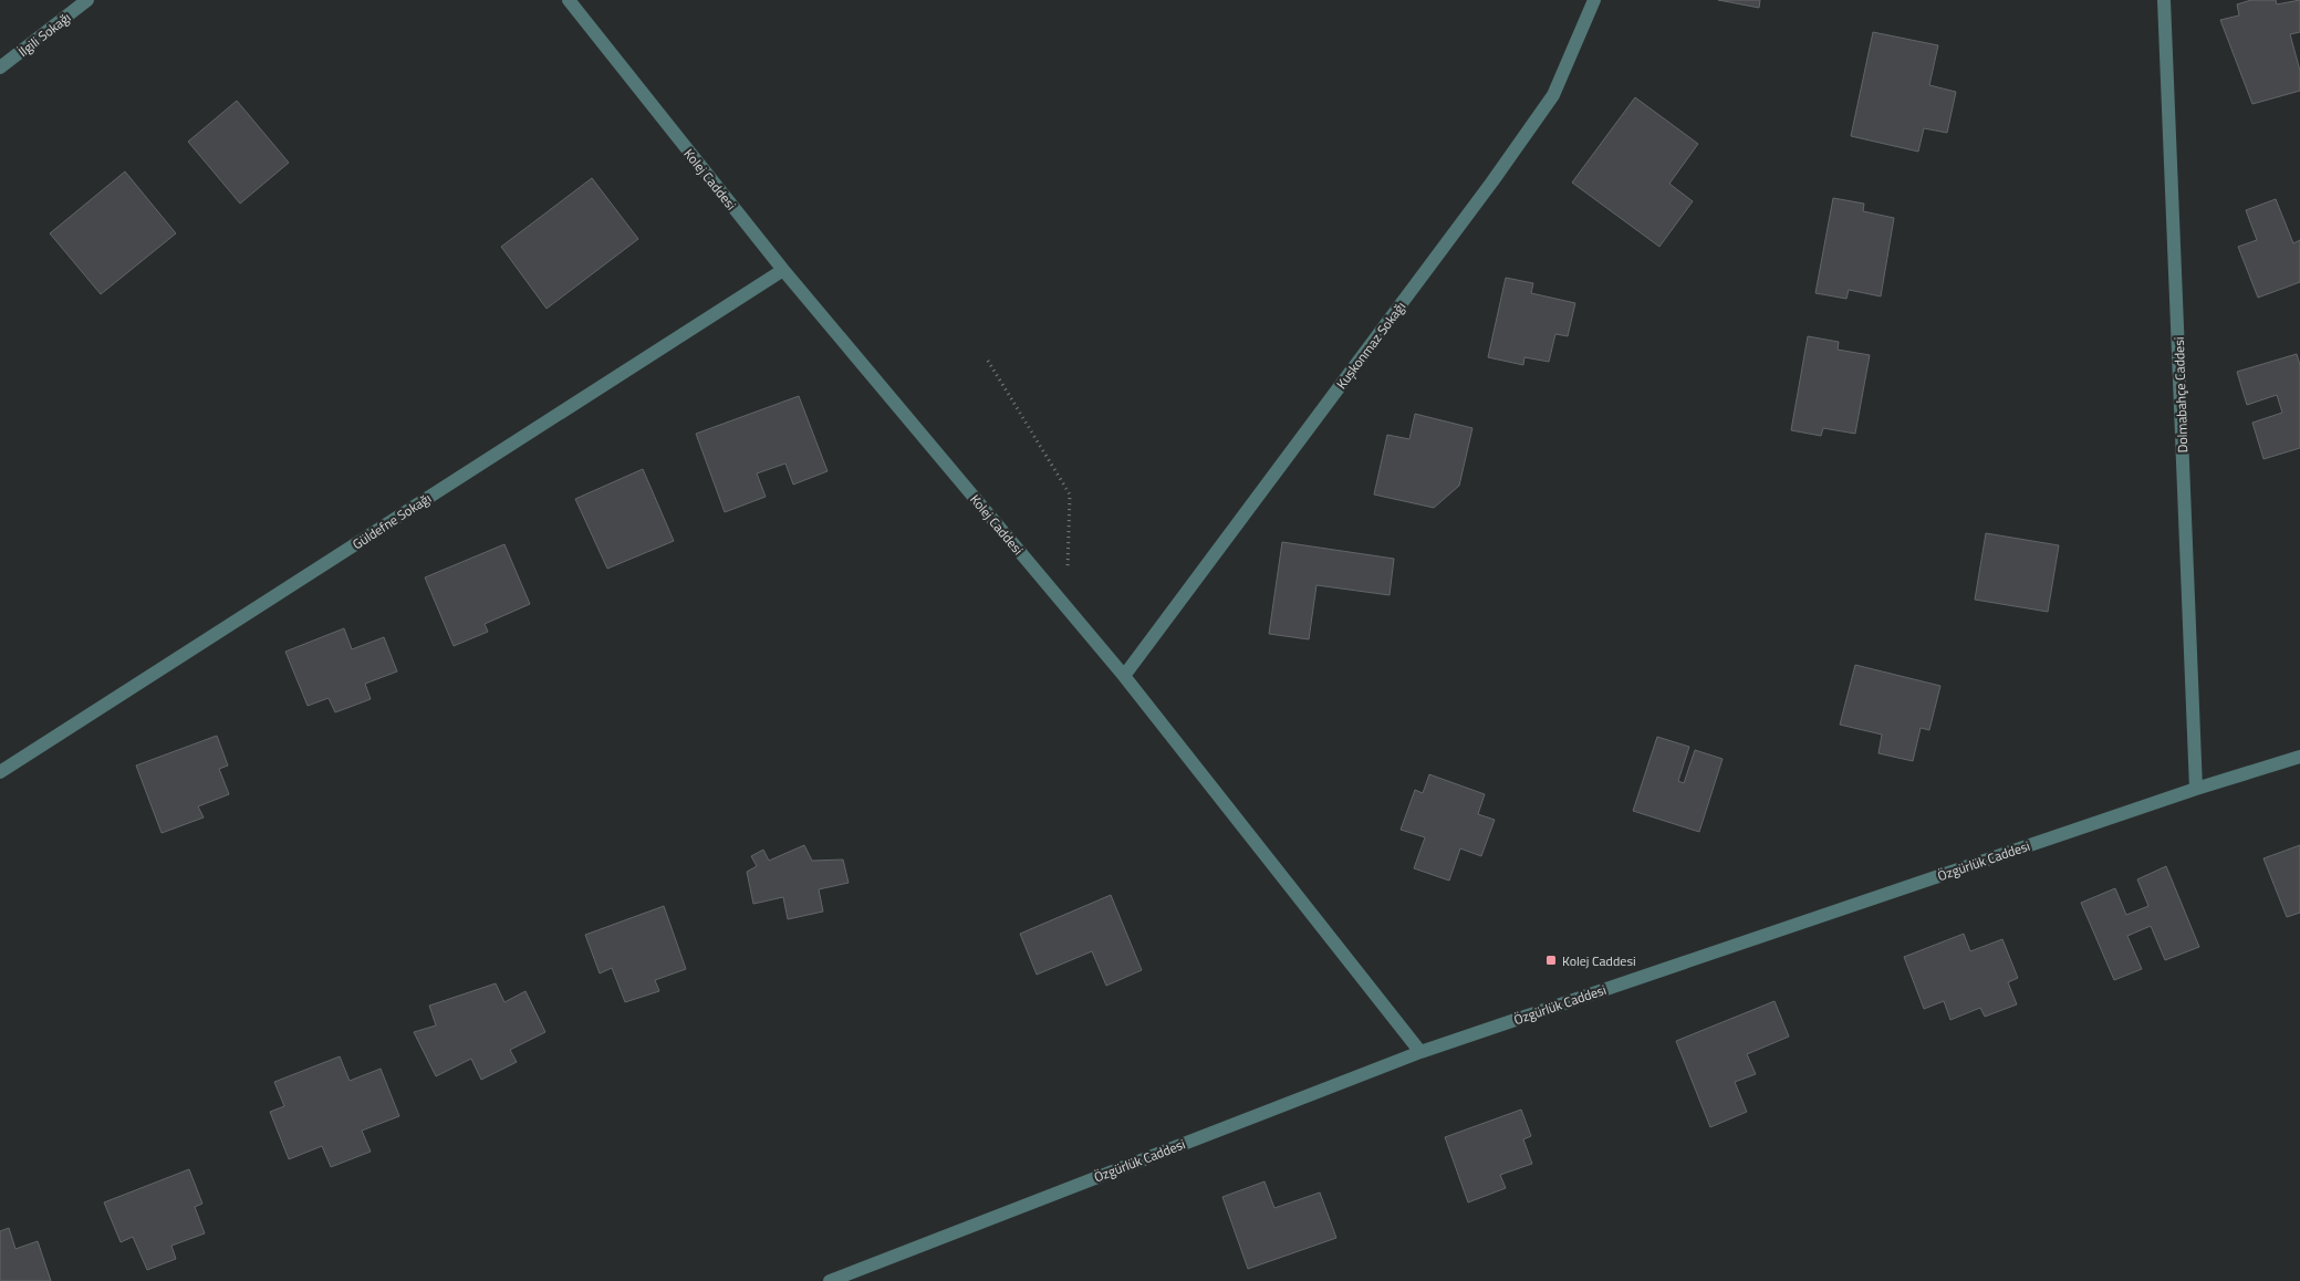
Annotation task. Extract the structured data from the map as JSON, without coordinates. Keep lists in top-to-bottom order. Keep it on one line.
{"streets":{"street":["İlgili Sokağı","Kolej Caddesi","Kuşkonmaz Sokağı","Dolmabahçe Caddesi","Güldefne Sokağı","Özgürlük Caddesi"]},"crossings":[["Kolej Caddesi","Kuşkonmaz Sokağı"],["Kolej Caddesi","Güldefne Sokağı"],["Kolej Caddesi","Özgürlük Caddesi"],["Dolmabahçe Caddesi","Özgürlük Caddesi"]],"places":{"transit":["Kolej Caddesi"]}}
